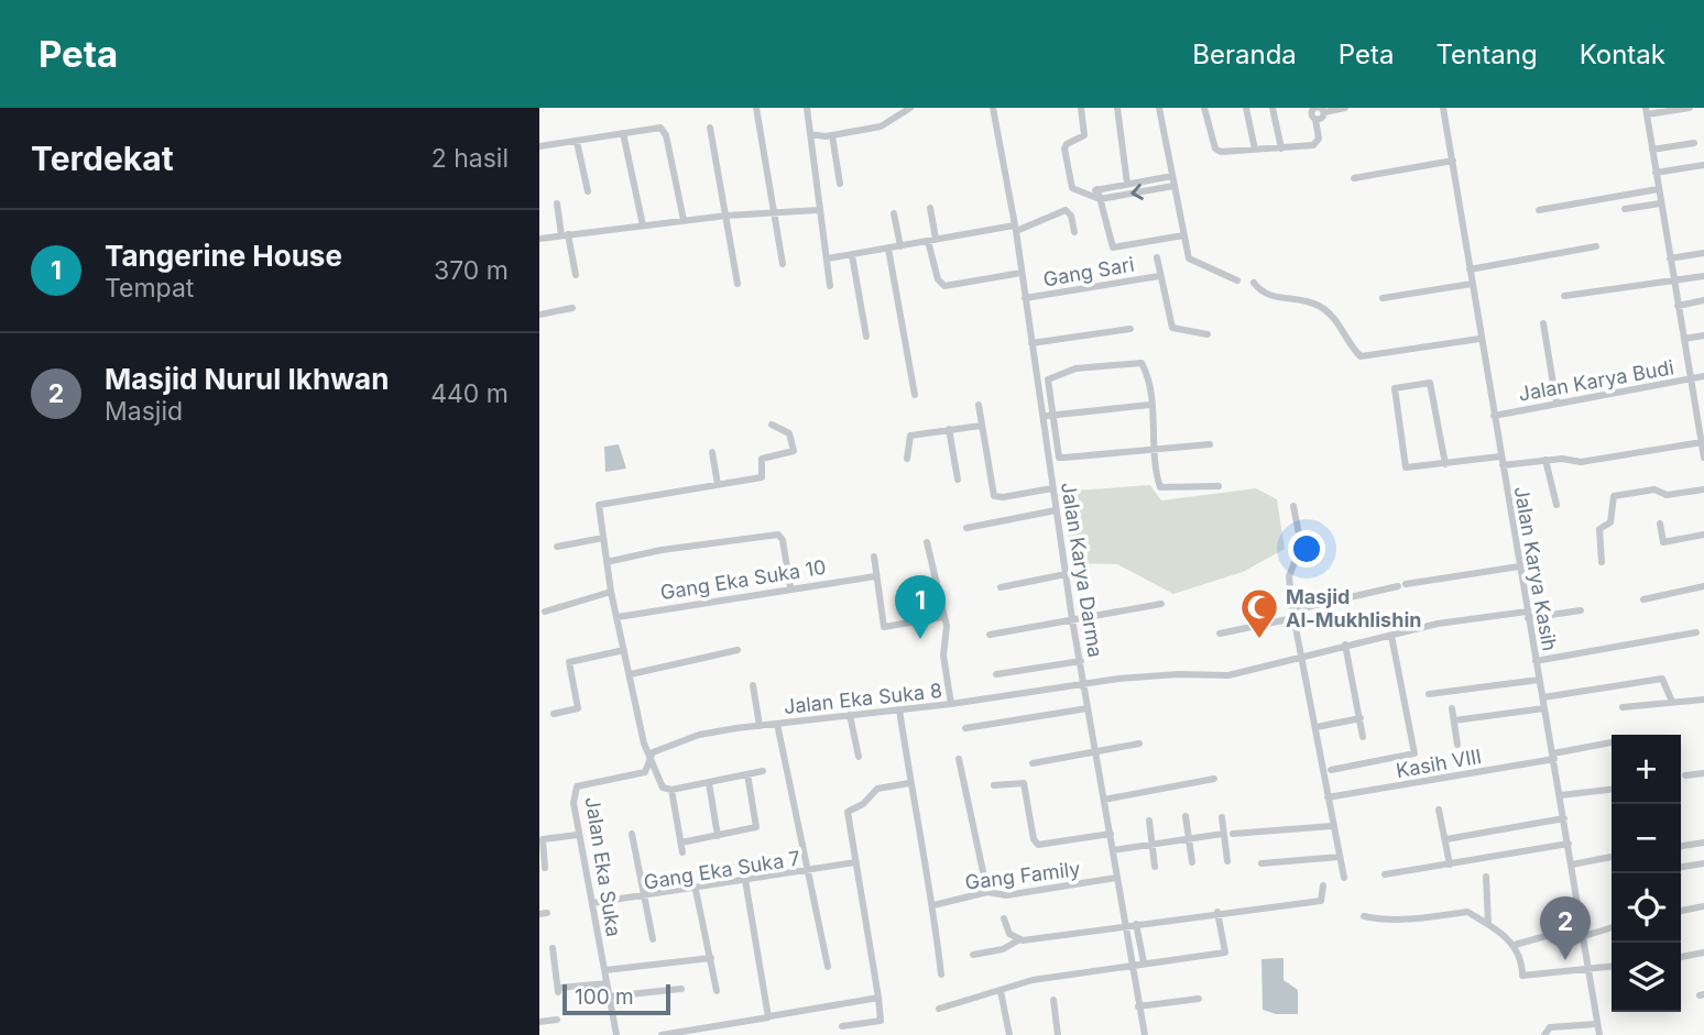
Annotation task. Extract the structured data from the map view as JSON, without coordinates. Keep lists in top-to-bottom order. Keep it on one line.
{"streets":{"street":["Gang Sari","Jalan Karya Budi","Jalan Karya Kasih","Jalan Karya Darma","Gang Eka Suka 10","Jalan Eka Suka 8","Kasih VIII","Jalan Eka Suka","Gang Eka Suka 7","Gang Family"]},"crossings":[["Gang Sari","Jalan Karya Darma"],["Jalan Karya Budi","Jalan Karya Kasih"],["Jalan Karya Kasih","Jalan Eka Suka 8"],["Jalan Karya Kasih","Kasih VIII"],["Jalan Karya Darma","Jalan Eka Suka 8"],["Jalan Karya Darma","Gang Family"],["Jalan Eka Suka 8","Jalan Eka Suka"],["Jalan Eka Suka","Gang Eka Suka 7"]],"places":{"mosque":["Masjid Al-Mukhlishin"]},"scale_bar":"100 m","page":{"header":"Peta","nav":["Beranda","Peta","Tentang","Kontak"],"heading":["Terdekat","2 hasil"],"list":[{"mark":"1","name":"Tangerine House","note":"Tempat","value":"370 m"},{"mark":"2","name":"Masjid Nurul Ikhwan","note":"Masjid","value":"440 m"}],"pins":["1","2"],"map_buttons":["+","−"],"scale":"100 m"}}
